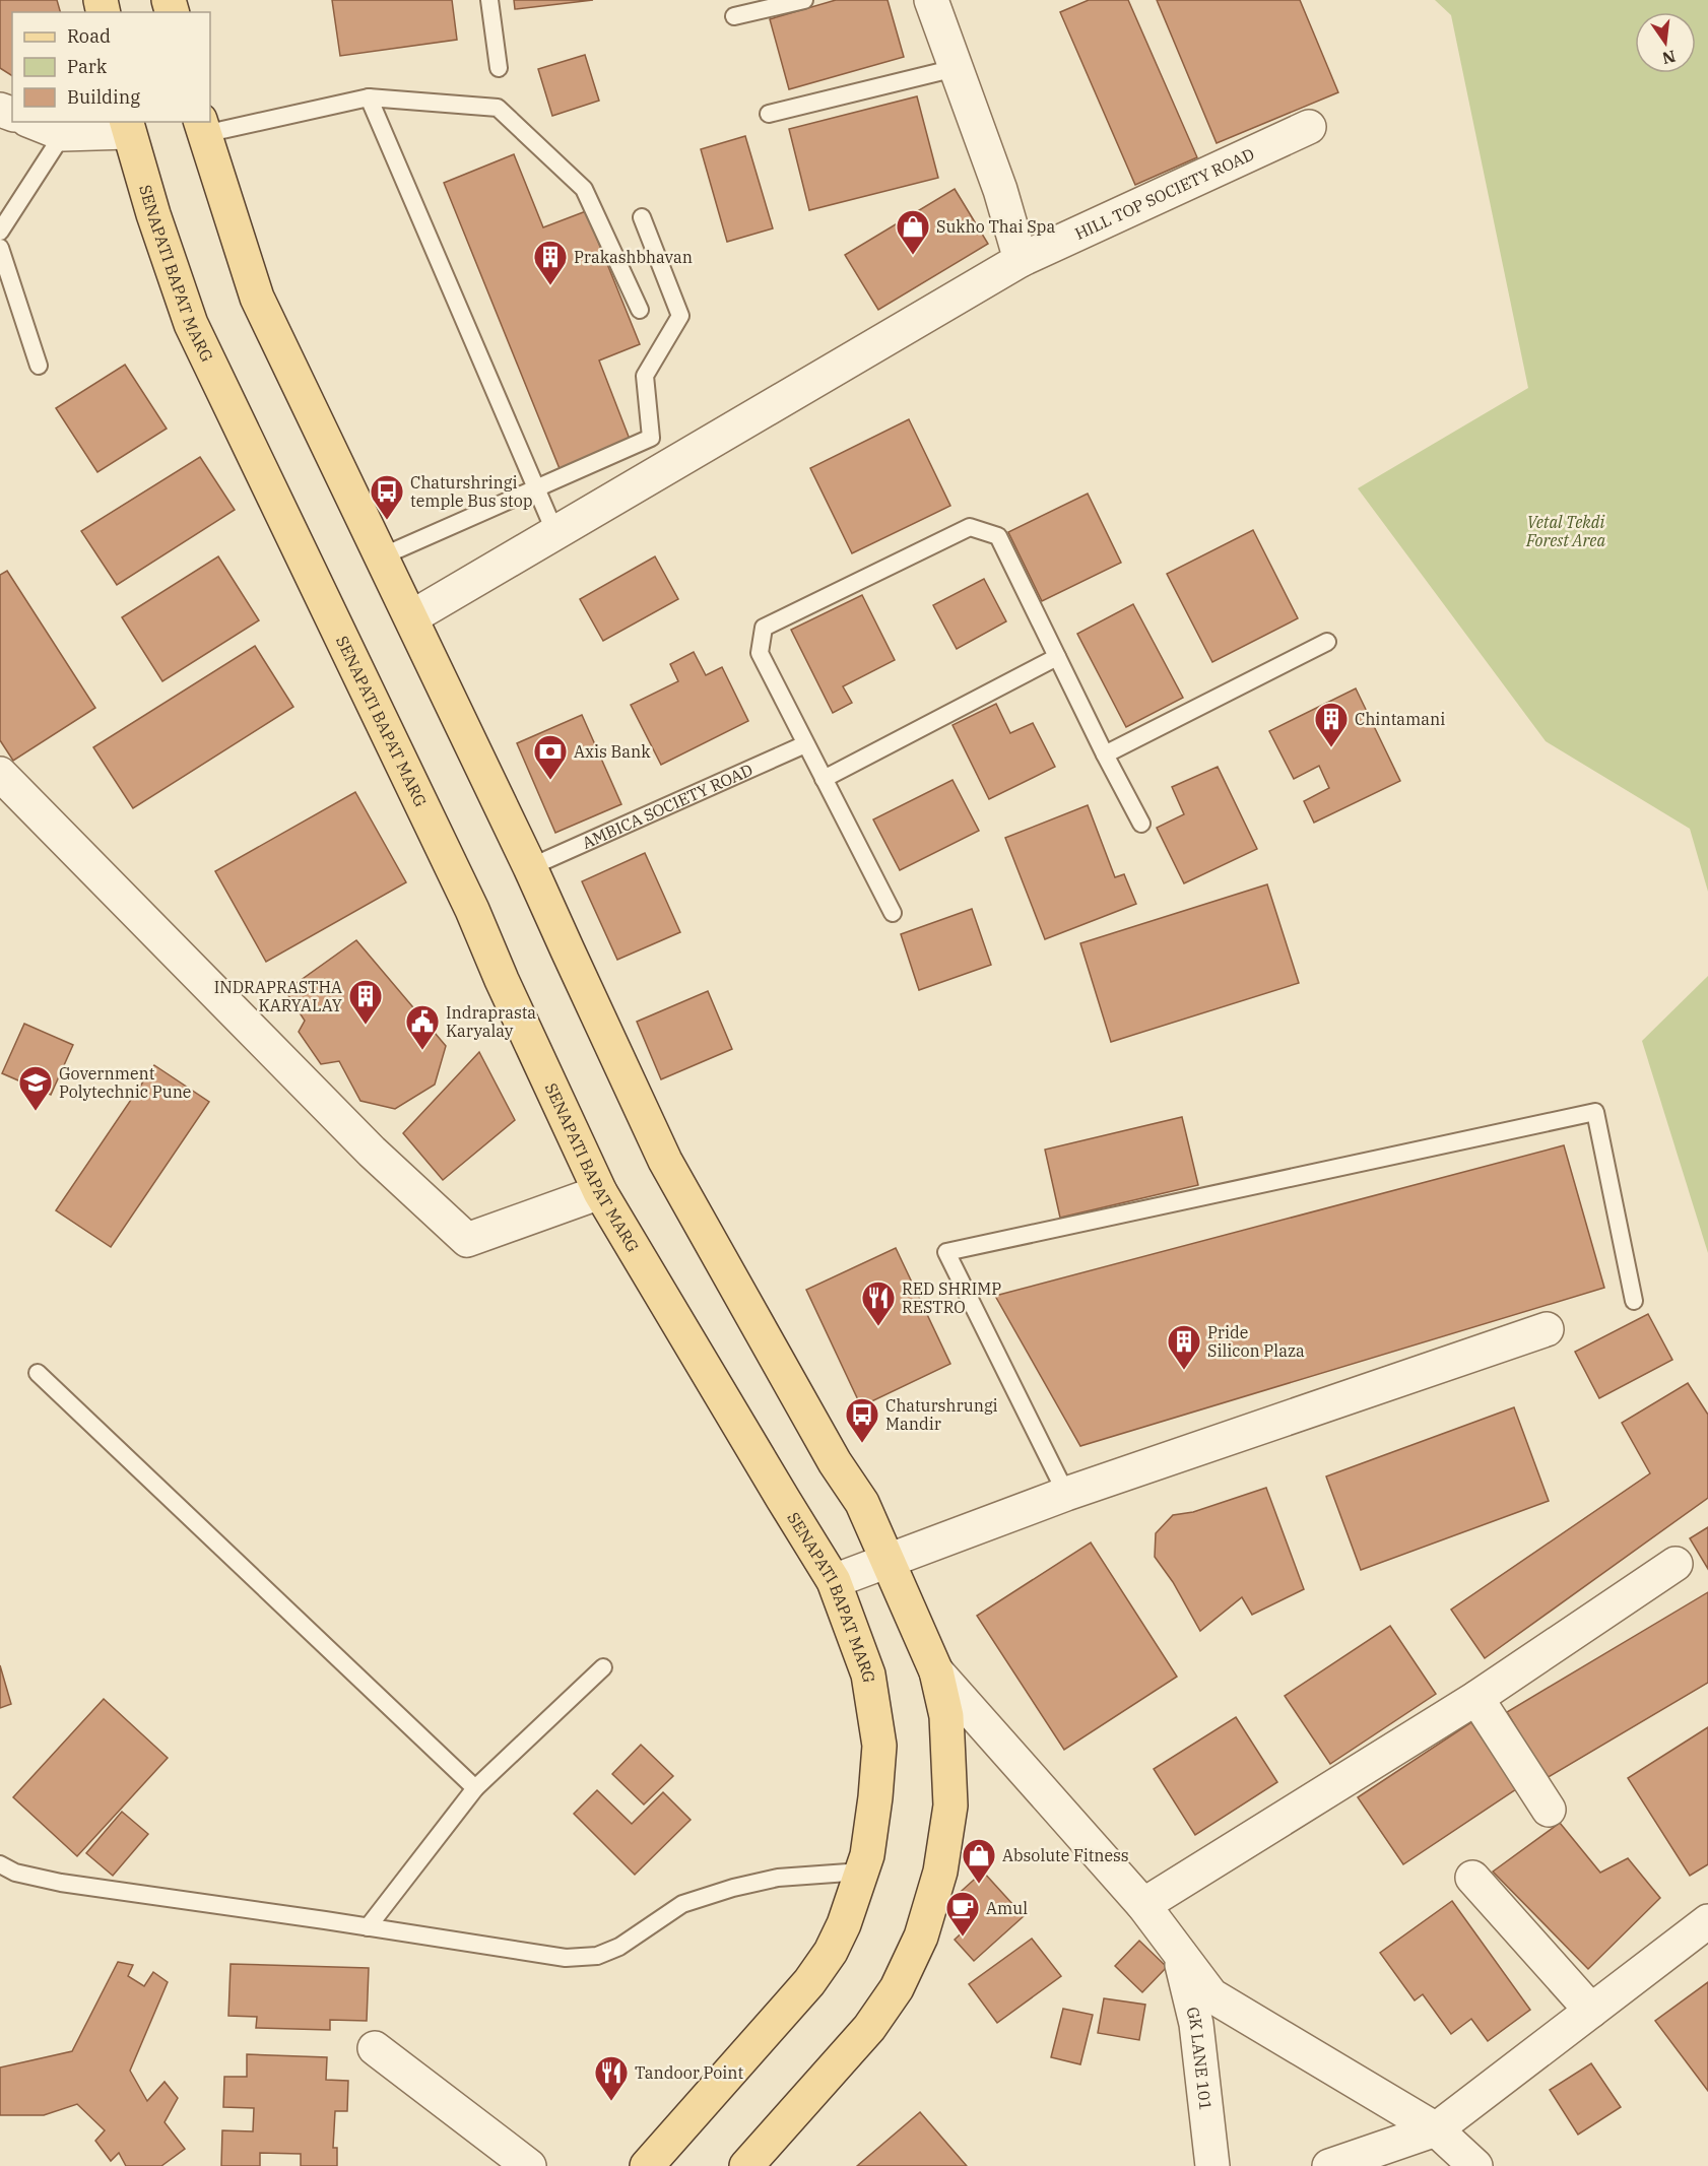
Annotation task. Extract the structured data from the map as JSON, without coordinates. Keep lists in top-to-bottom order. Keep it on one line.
{"streets":{"main road":["SENAPATI BAPAT MARG"],"street":["HILL TOP SOCIETY ROAD","GK LANE 101"],"lane":["AMBICA SOCIETY ROAD"]},"parks":["Vetal Tekdi Forest Area"],"places":{"shop":["Sukho Thai Spa","Absolute Fitness"],"building":["Prakashbhavan","Chintamani","INDRAPRASTHA KARYALAY","Pride Silicon Plaza"],"bus stop":["Chaturshringi temple Bus stop","Chaturshrungi Mandir"],"bank":["Axis Bank"],"public building":["Indraprasta Karyalay"],"school or university":["Government Polytechnic Pune"],"restaurant":["RED SHRIMP RESTRO","Tandoor Point"],"cafe":["Amul"]},"legend":["Road","Park","Building"],"north":"bottom"}
